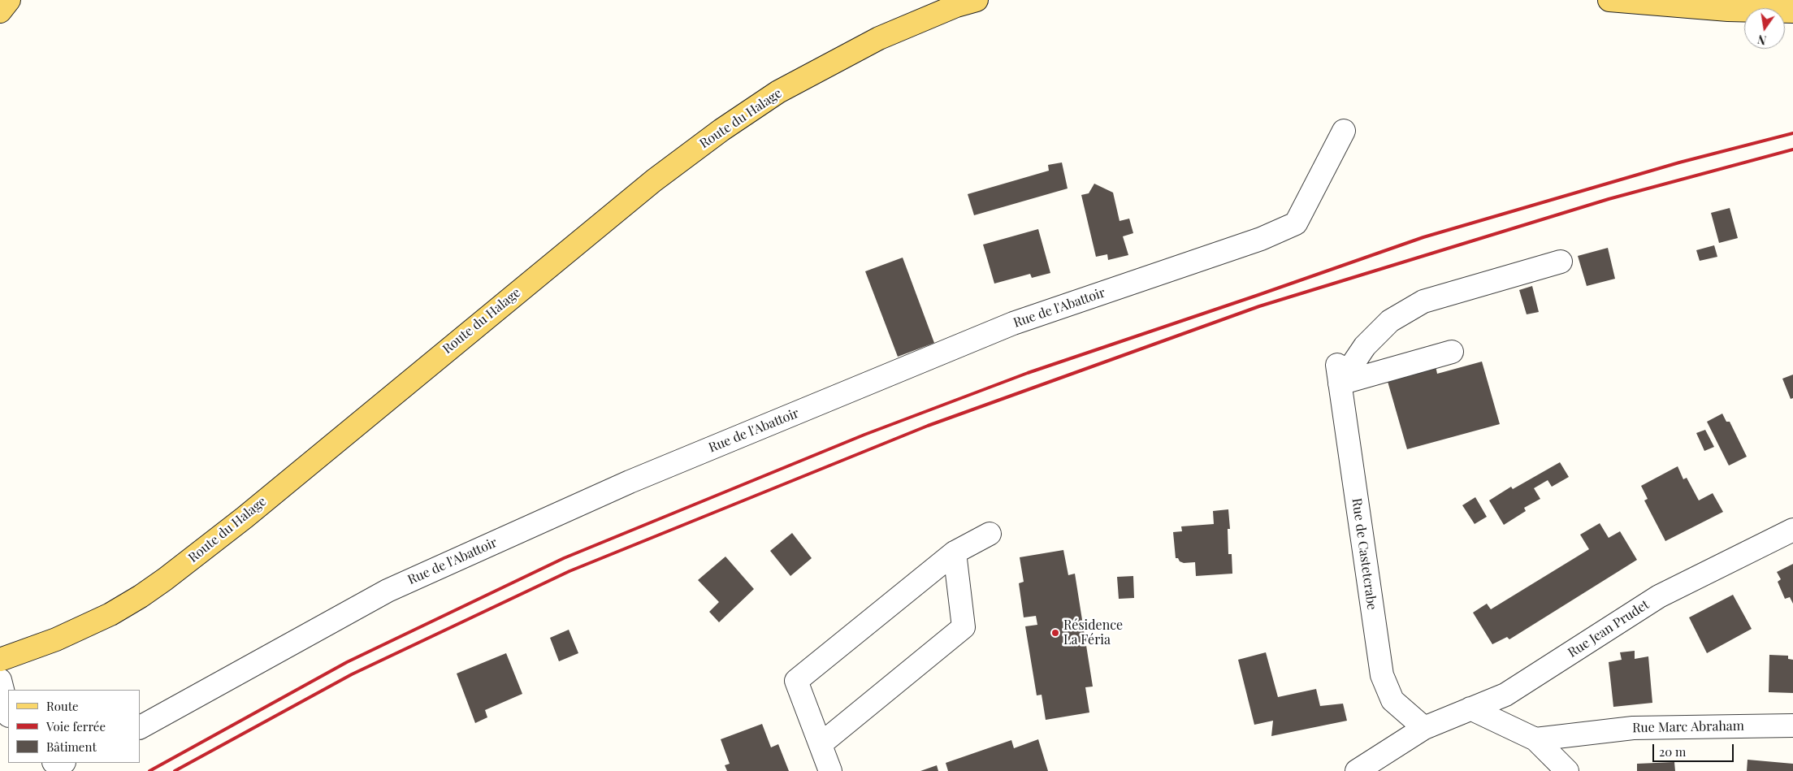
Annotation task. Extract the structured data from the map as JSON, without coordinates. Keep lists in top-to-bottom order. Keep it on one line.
{"streets":{"main road":["Route du Halage"],"street":["Rue de l'Abattoir","Rue de Castetcrabe","Rue Jean Prudet","Rue Marc Abraham"]},"crossings":[["Rue de Castetcrabe","Rue Jean Prudet"]],"places":["Résidence La Féria"],"legend":["Route","Voie ferrée","Bâtiment"],"scale_bar":"20 m","north":"bottom"}
